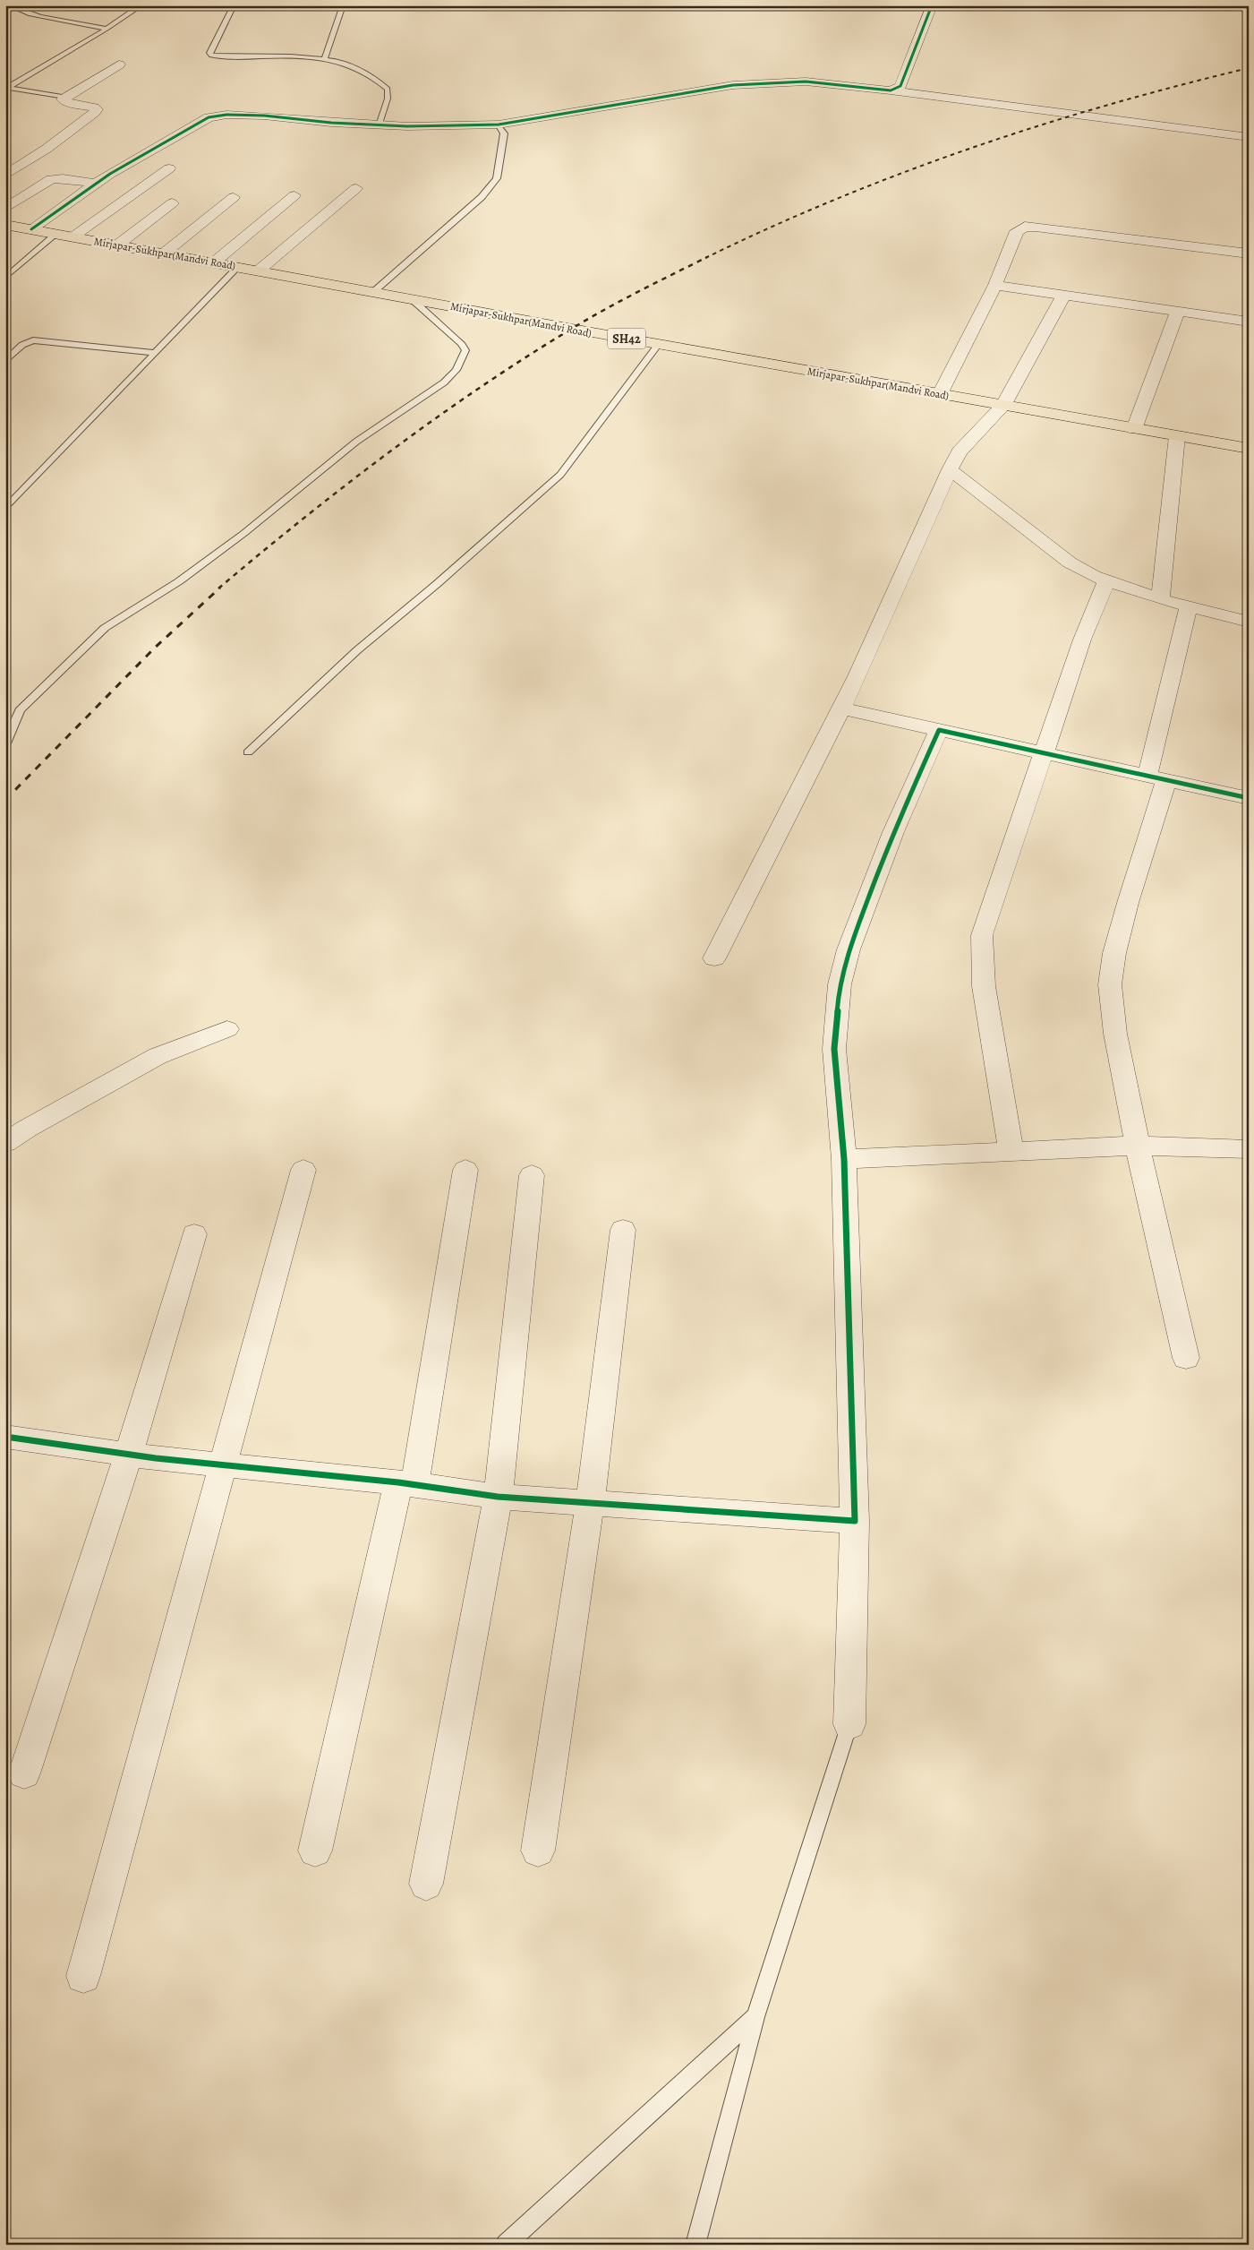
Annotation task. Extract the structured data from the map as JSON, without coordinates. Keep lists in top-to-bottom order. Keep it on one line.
{"streets":{"main road":["Mirjapar-Sukhpar(Mandvi Road)","SH42"]}}
